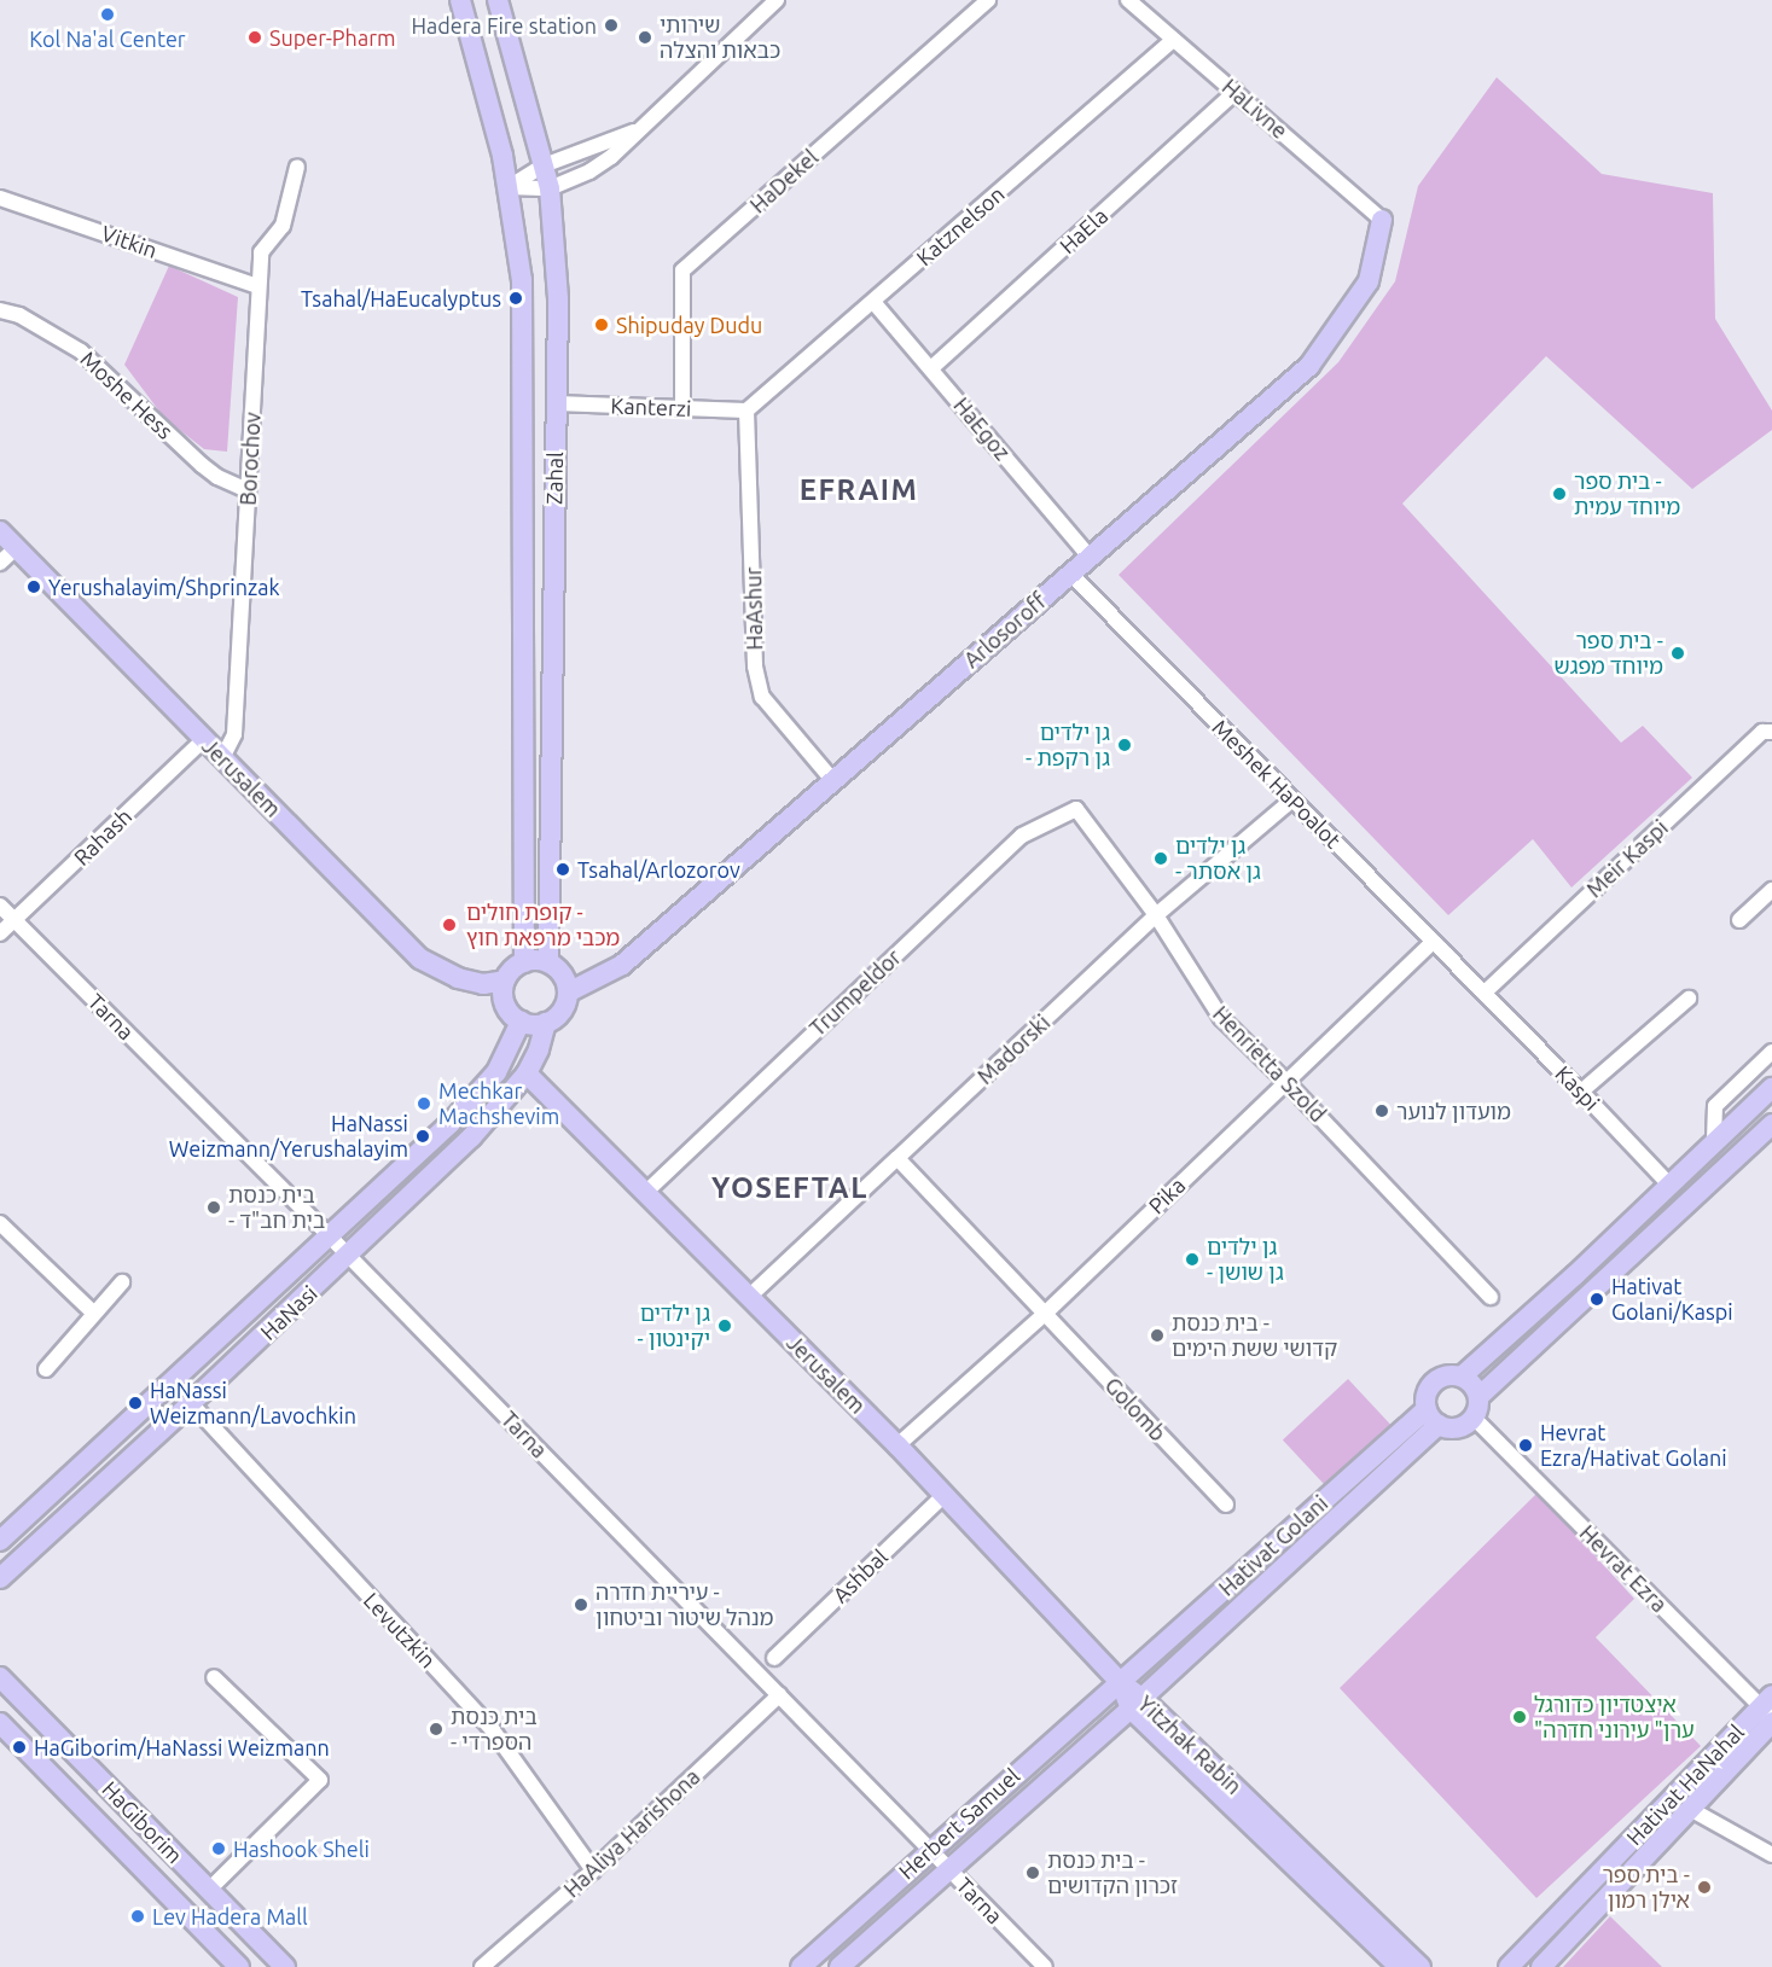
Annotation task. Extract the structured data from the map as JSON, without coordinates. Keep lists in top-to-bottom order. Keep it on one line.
{"streets":{"street":["HaLivne","HaDekel","Katznelson","HaEla","Vitkin","Moshe Hess","Kanterzi","HaEgoz","Borochov","Zahal","HaAshur","Arlosoroff","Jerusalem","Meshek HaPoalot","Rahash","Meir Kaspi","Trumpeldor","Tarna","Madorski","Henrietta Szold","Kaspi","Pika","HaNasi","Golomb","Hativat Golani","Hevrat Ezra","Ashbal","Levutzkin","Yitzhak Rabin","Hativat HaNahal","HaGiborim","Herbert Samuel","HaAliya Harishona"]},"crossings":[["HaLivne","Katznelson"],["HaLivne","HaEla"],["HaLivne","Arlosoroff"],["HaDekel","Kanterzi"],["Katznelson","Kanterzi"],["Katznelson","HaEgoz"],["Katznelson","HaAshur"],["HaEla","HaEgoz"],["Vitkin","Borochov"],["Moshe Hess","Borochov"],["Kanterzi","Zahal"],["Kanterzi","HaAshur"],["HaEgoz","Arlosoroff"],["Borochov","Jerusalem"],["Zahal","Arlosoroff"],["Zahal","Jerusalem"],["Zahal","HaNasi"],["HaAshur","Arlosoroff"],["Arlosoroff","Jerusalem"],["Arlosoroff","Meshek HaPoalot"],["Arlosoroff","HaNasi"],["Jerusalem","Rahash"],["Jerusalem","Trumpeldor"],["Jerusalem","Madorski"],["Jerusalem","Pika"],["Jerusalem","HaNasi"],["Jerusalem","Hativat Golani"],["Jerusalem","Ashbal"],["Jerusalem","Yitzhak Rabin"],["Jerusalem","Herbert Samuel"],["Meshek HaPoalot","Meir Kaspi"],["Meshek HaPoalot","Madorski"],["Meshek HaPoalot","Kaspi"],["Meshek HaPoalot","Pika"],["Rahash","Tarna"],["Meir Kaspi","Kaspi"],["Trumpeldor","Henrietta Szold"],["Tarna","HaNasi"],["Tarna","Herbert Samuel"],["Tarna","HaAliya Harishona"],["Madorski","Henrietta Szold"],["Henrietta Szold","Pika"],["Pika","Golomb"],["HaNasi","Levutzkin"],["Hativat Golani","Hevrat Ezra"],["Hativat Golani","Yitzhak Rabin"],["Hativat Golani","Herbert Samuel"],["Hevrat Ezra","Hativat HaNahal"],["Levutzkin","HaAliya Harishona"],["Yitzhak Rabin","Herbert Samuel"]],"districts":["EFRAIM","YOSEFTAL"],"places":["Kol Na'al Center","Hadera Fire station","Super-Pharm","שירותי כבאות והצלה","Tsahal/HaEucalyptus","Shipuday Dudu","בית ספר - מיוחד עמית","Yerushalayim/Shprinzak","בית ספר - מיוחד מפגש","גן ילדים - גן רקפת","גן ילדים - גן אסתר","Tsahal/Arlozorov","קופת חולים - מכבי מרפאת חוץ","Mechkar Machshevim","מועדון לנוער","HaNassi Weizmann/Yerushalayim","בית כנסת - בית חב\"ד","גן ילדים - גן שושן","Hativat Golani/Kaspi","גן ילדים - יקינטון","בית כנסת - קדושי ששת הימים","HaNassi Weizmann/Lavochkin","Hevrat Ezra/Hativat Golani","עיריית חדרה - מנהל שיטור וביטחון","איצטדיון כדורגל \"ערן\" עירוני חדרה","בית כנסת - הספרדי","HaGiborim/HaNassi Weizmann","Hashook Sheli","בית כנסת - זכרון הקדושים","בית ספר - אילן רמון","Lev Hadera Mall"]}
